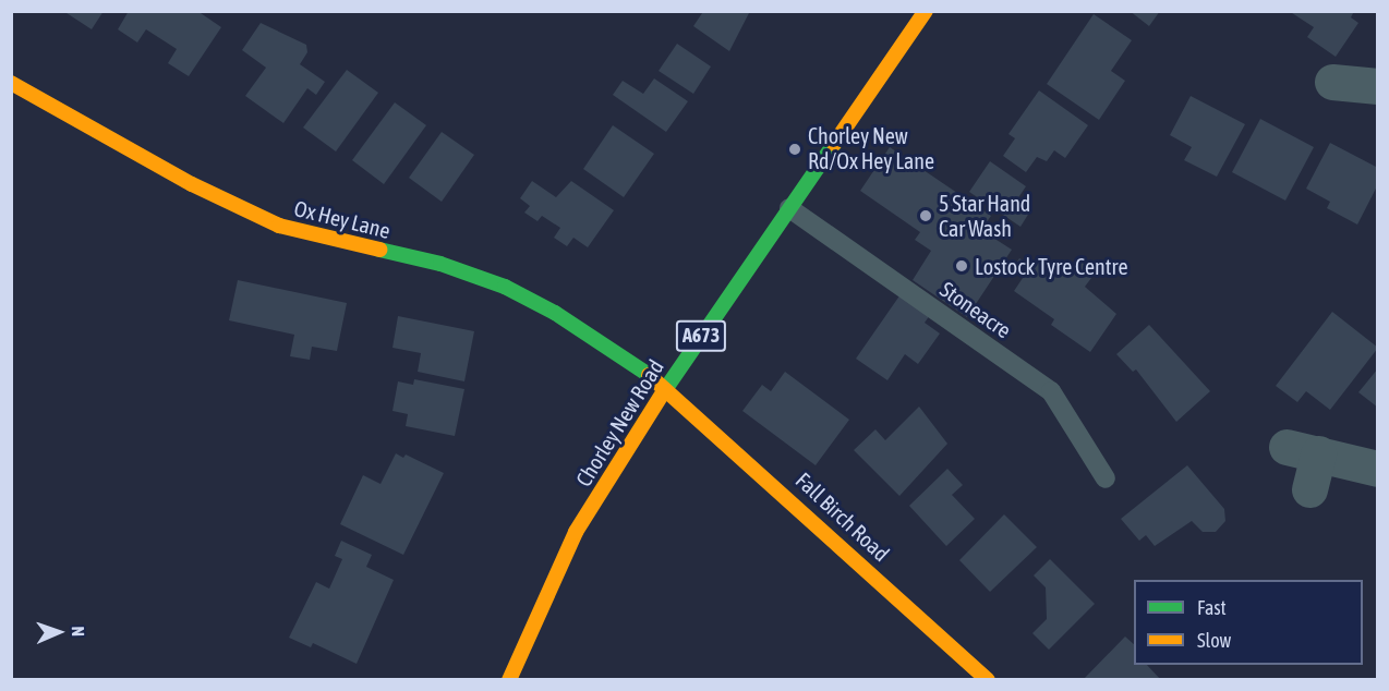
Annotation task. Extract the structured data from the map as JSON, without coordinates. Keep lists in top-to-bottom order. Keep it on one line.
{"streets":{"main road":["Ox Hey Lane","A673","Chorley New Road","Fall Birch Road"],"lane":["Stoneacre"]},"crossings":[["Ox Hey Lane","Chorley New Road"],["Ox Hey Lane","Fall Birch Road"],["Stoneacre","Chorley New Road"],["Chorley New Road","Fall Birch Road"]],"places":["Chorley New Rd/Ox Hey Lane","5 Star Hand Car Wash","Lostock Tyre Centre"],"legend":["Fast","Slow"],"north":"right"}
